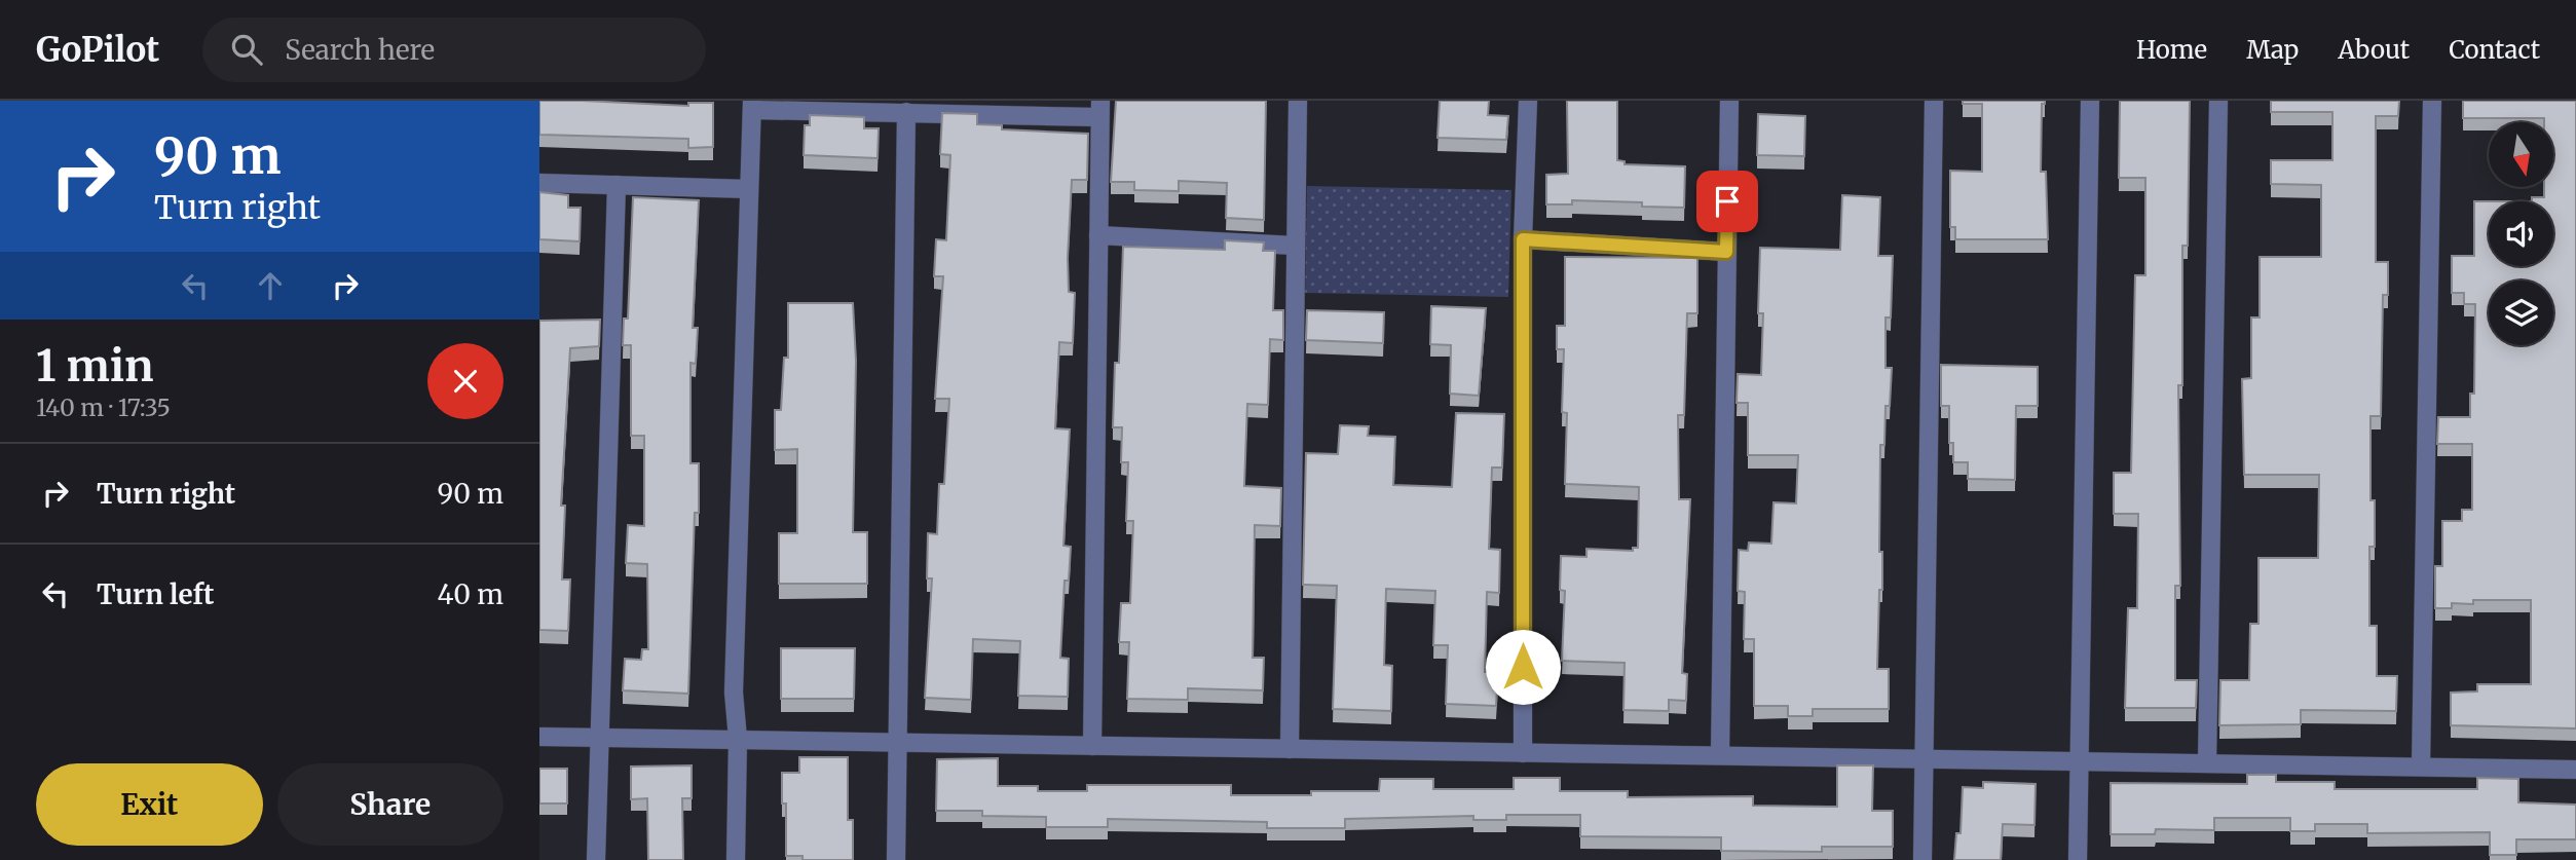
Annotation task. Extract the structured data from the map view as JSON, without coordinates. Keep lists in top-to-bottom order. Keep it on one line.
{"north":"bottom","page":{"header":"GoPilot","search":"Search here","nav":["Home","Map","About","Contact"],"turn":["90 m","Turn right"],"heading":["1 min","140 m · 17:35"],"list":[{"name":"Turn right","value":"90 m"},{"name":"Turn left","value":"40 m"}],"buttons":["Exit","Share"]}}
